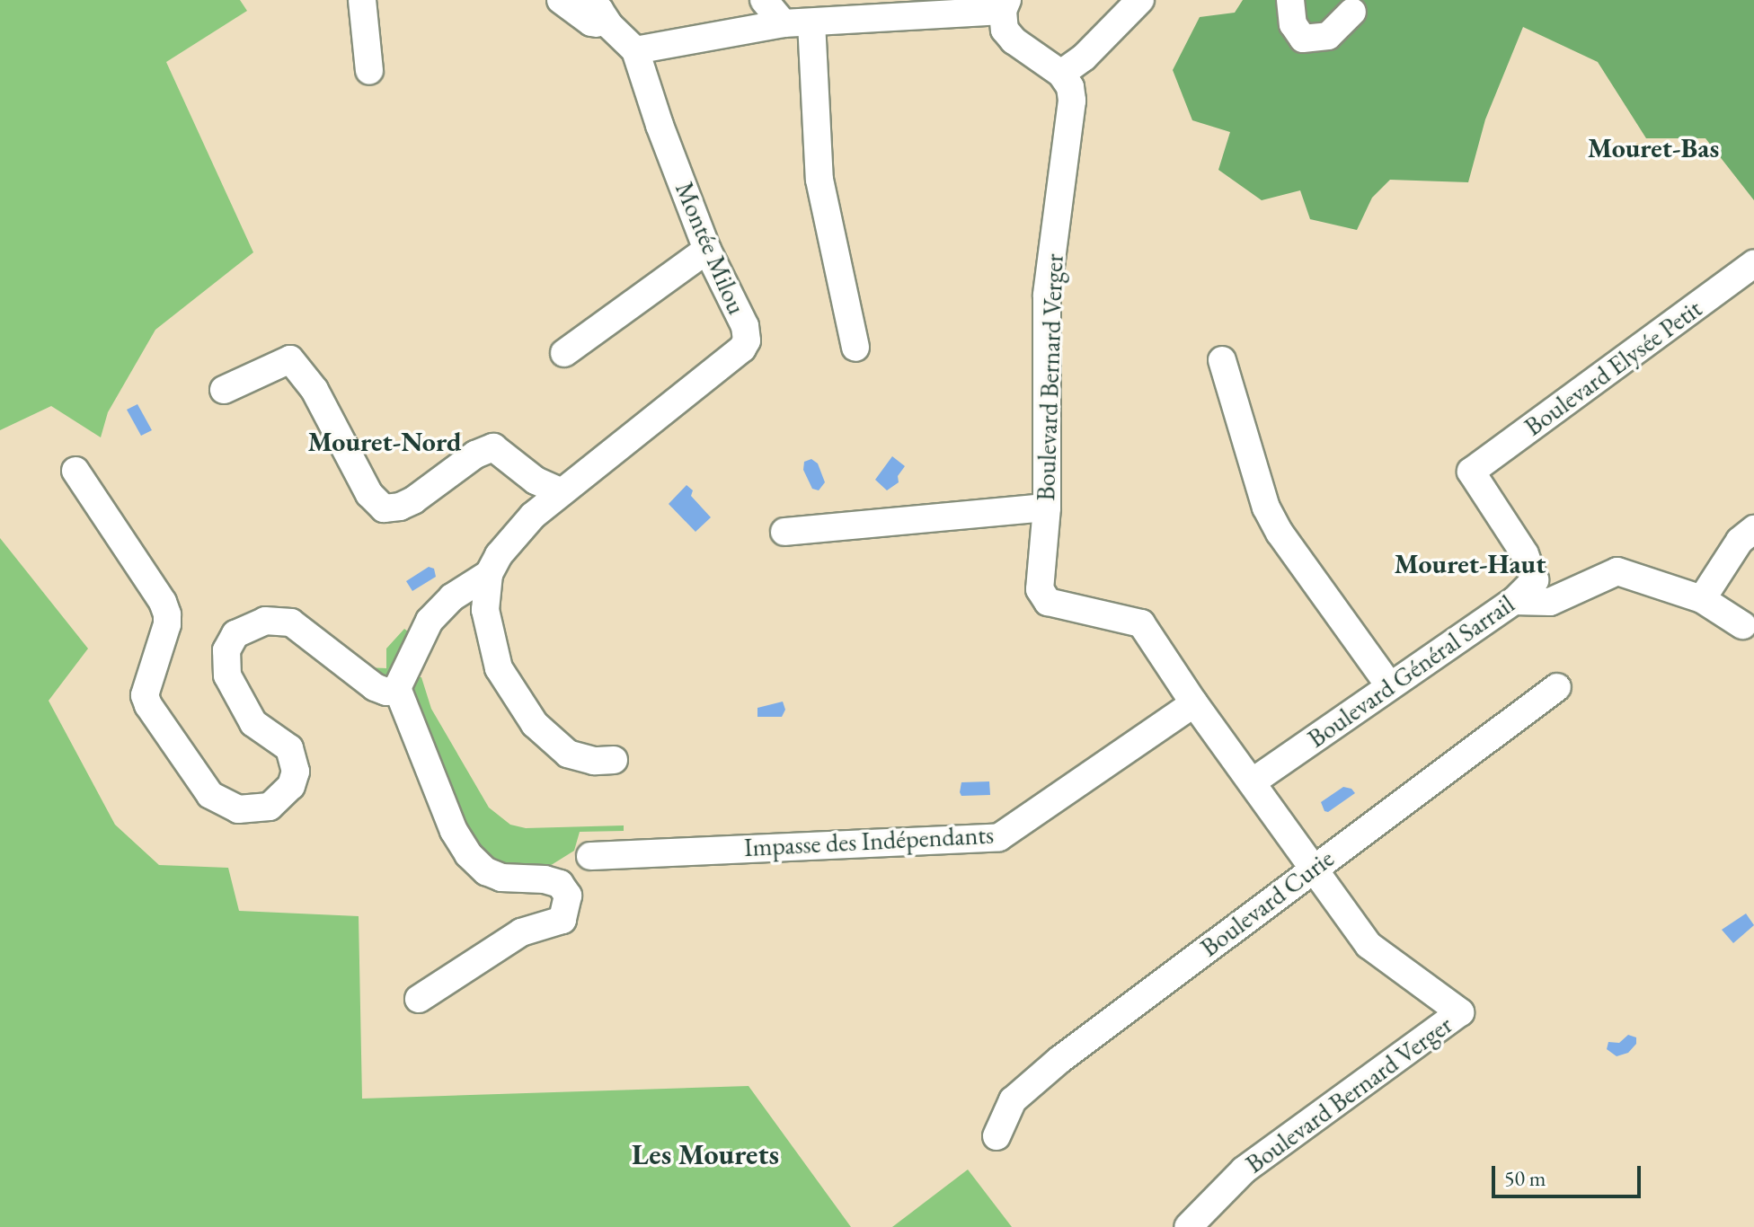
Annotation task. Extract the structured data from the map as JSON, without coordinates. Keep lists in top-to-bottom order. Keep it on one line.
{"streets":{"street":["Montée Milou","Boulevard Elysée Petit","Boulevard Bernard Verger","Boulevard Général Sarrail","Impasse des Indépendants","Boulevard Curie"]},"crossings":[["Boulevard Elysée Petit","Boulevard Général Sarrail"],["Boulevard Bernard Verger","Impasse des Indépendants"],["Boulevard Bernard Verger","Boulevard Curie"]],"districts":["Mouret-Bas","Mouret-Nord","Mouret-Haut","Les Mourets"],"scale_bar":"50 m"}
